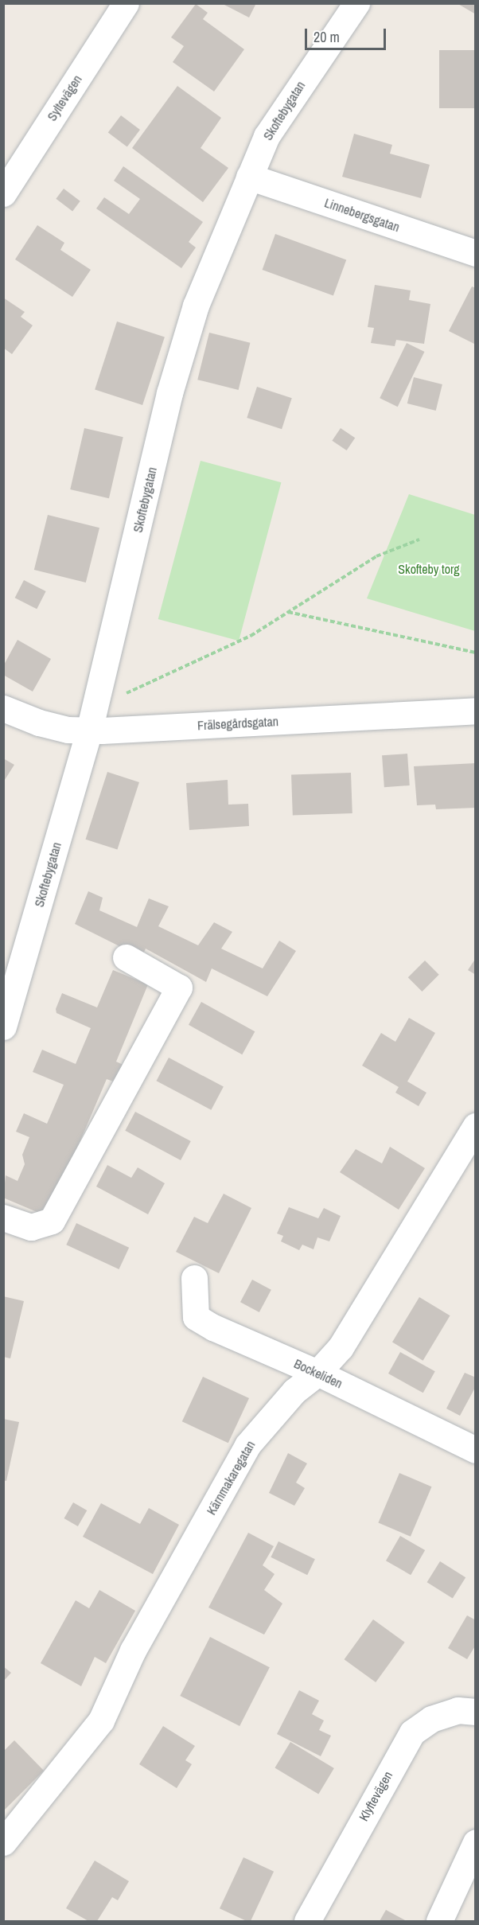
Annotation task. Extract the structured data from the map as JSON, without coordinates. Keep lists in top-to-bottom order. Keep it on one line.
{"streets":{"street":["Syltevägen","Skoftebygatan","Linnebergsgatan","Frälsegårdsgatan","Bockeliden","Kärnmakaregatan","Klyftevägen"]},"crossings":[["Skoftebygatan","Linnebergsgatan"],["Skoftebygatan","Frälsegårdsgatan"],["Bockeliden","Kärnmakaregatan"]],"parks":["Skofteby torg"],"scale_bar":"20 m"}
